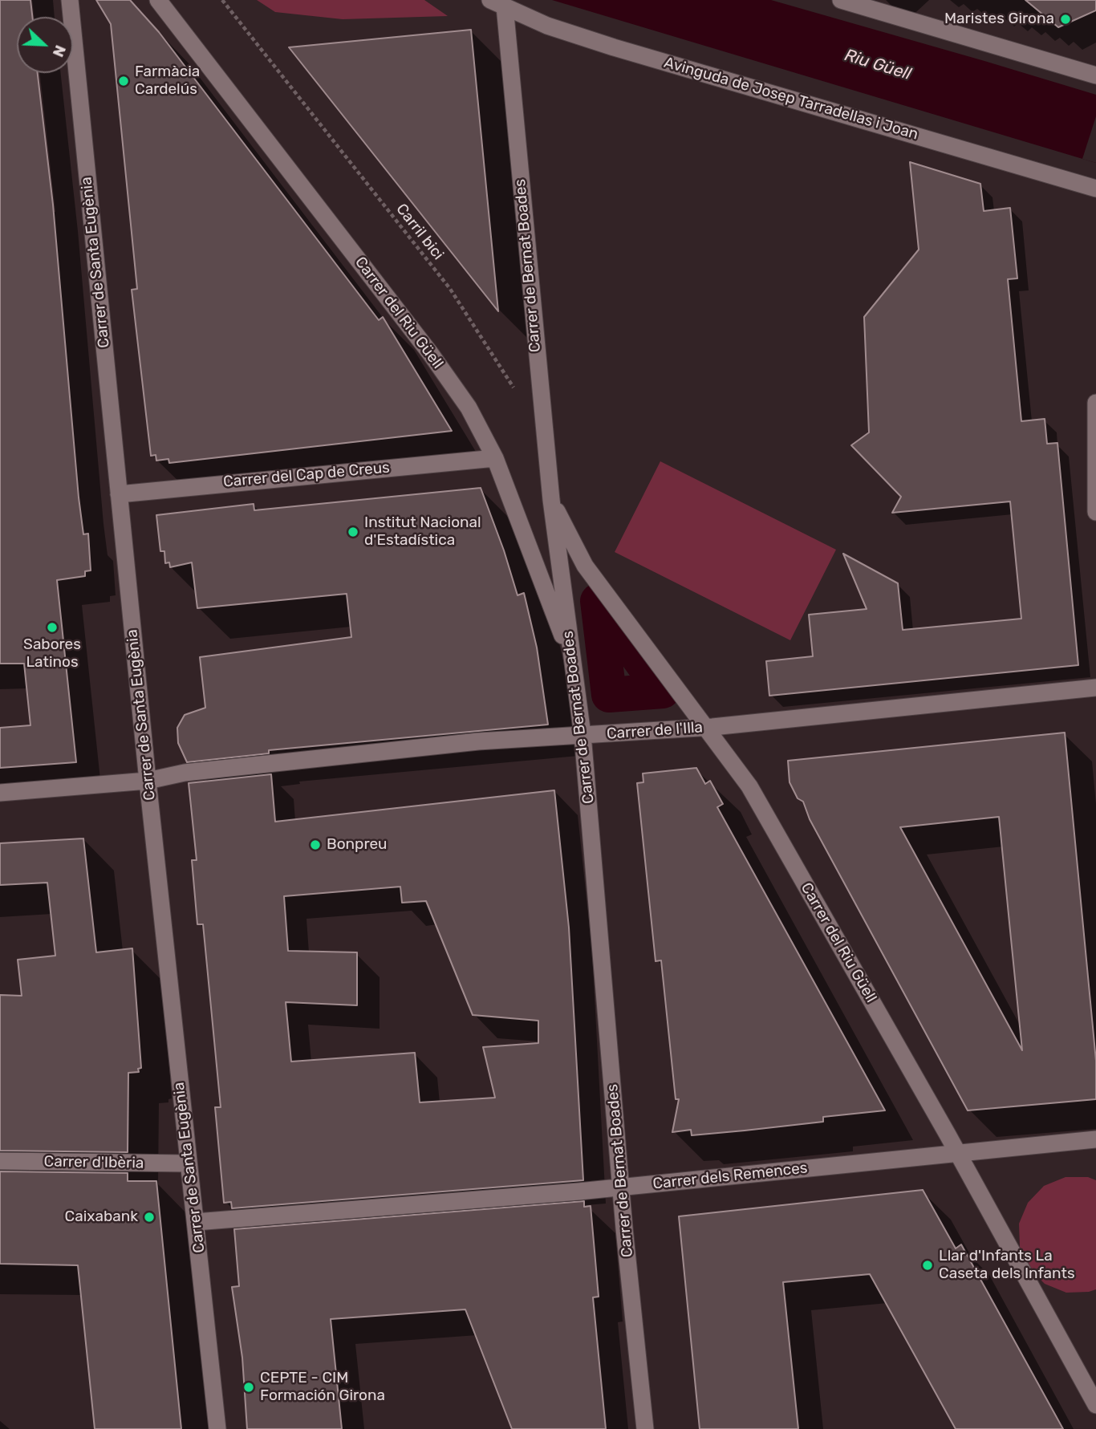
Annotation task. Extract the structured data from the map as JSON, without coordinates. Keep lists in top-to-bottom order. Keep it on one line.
{"streets":{"street":["Avinguda de Josep Tarradellas i Joan","Carrer de Santa Eugènia","Carrer de Bernat Boades","Carrer del Riu Güell","Carrer del Cap de Creus","Carrer de l'Illa","Carrer d'Ibèria","Carrer dels Remences"],"path":["Carril bici"]},"crossings":[["Avinguda de Josep Tarradellas i Joan","Carrer de Bernat Boades"],["Carrer de Santa Eugènia","Carrer del Cap de Creus"],["Carrer de Santa Eugènia","Carrer de l'Illa"],["Carrer de Santa Eugènia","Carrer d'Ibèria"],["Carrer de Santa Eugènia","Carrer dels Remences"],["Carrer de Bernat Boades","Carrer del Riu Güell"],["Carrer de Bernat Boades","Carrer de l'Illa"],["Carrer de Bernat Boades","Carrer dels Remences"],["Carrer del Riu Güell","Carrer del Cap de Creus"],["Carrer del Riu Güell","Carrer de l'Illa"],["Carrer del Riu Güell","Carrer dels Remences"]],"water":["Riu Güell"],"places":["Maristes Girona","Farmàcia Cardelús","Institut Nacional d'Estadística","Sabores Latinos","Bonpreu","Caixabank","Llar d'Infants La Caseta dels Infants","CEPTE - CIM Formación Girona"],"north":"bottom right"}
